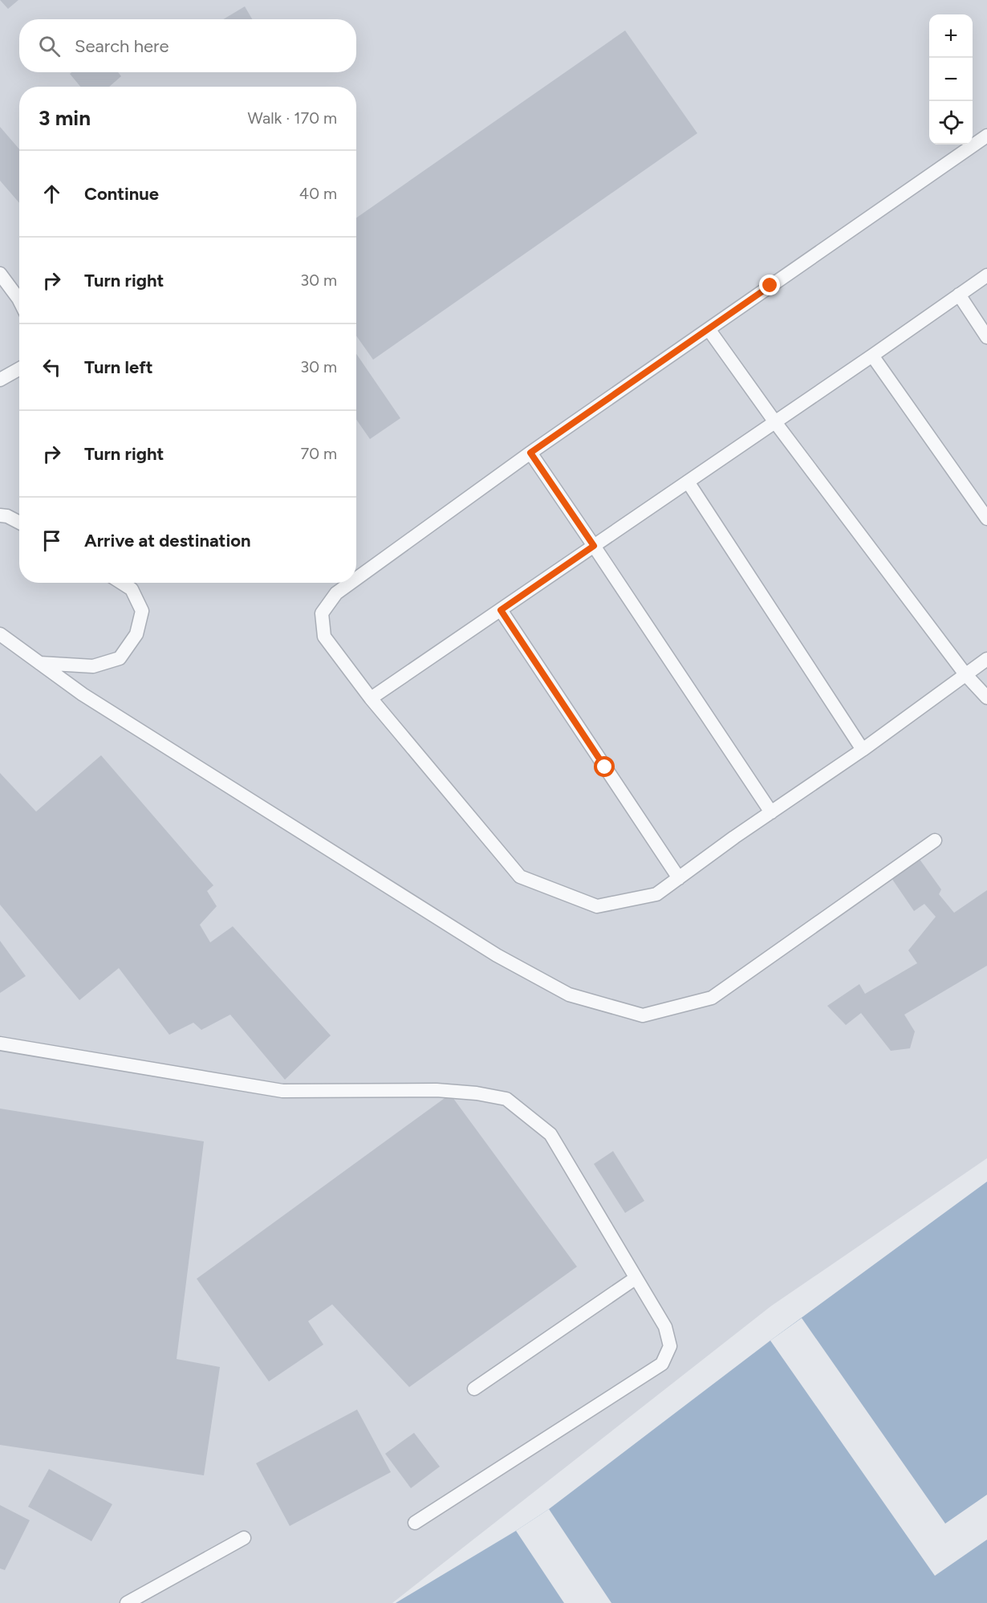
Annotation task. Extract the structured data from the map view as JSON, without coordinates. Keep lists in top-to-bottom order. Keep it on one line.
{"page":{"map_buttons":["+","−"],"search":"Search here","heading":["3 min","Walk · 170 m"],"list":[["Continue","40 m"],["Turn right","30 m"],["Turn left","30 m"],["Turn right","70 m"],"Arrive at destination"]}}
